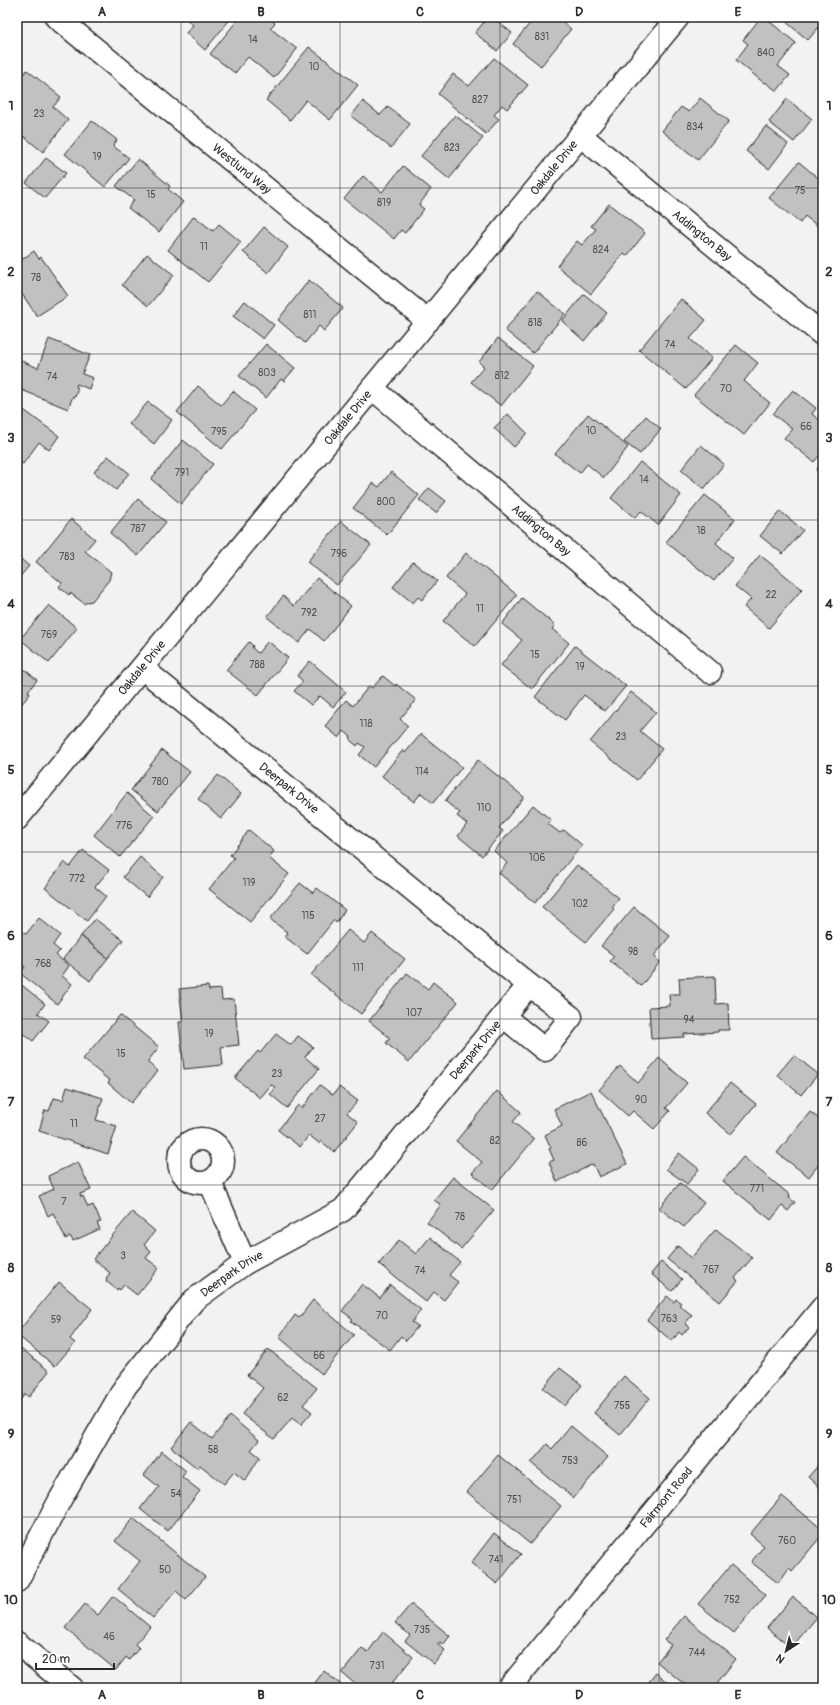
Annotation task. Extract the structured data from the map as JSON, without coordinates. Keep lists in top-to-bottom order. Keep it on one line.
{"streets":{"street":["Oakdale Drive","Westlund Way","Addington Bay","Deerpark Drive","Fairmont Road"]},"crossings":[["Oakdale Drive","Westlund Way"],["Oakdale Drive","Addington Bay"],["Oakdale Drive","Deerpark Drive"]],"house_numbers":["831","14","840","10","827","23","834","823","19","75","15","819","11","824","78","811","818","74","803","812","74","70","66","10","795","791","14","800","787","18","796","783","22","11","792","769","15","788","19","118","23","114","780","110","776","106","772","119","102","115","98","768","111","107","94","19","15","23","90","27","11","82","86","771","7","78","3","767","74","70","763","59","66","62","755","58","753","54","751","760","741","50","752","735","46","744","731"],"scale_bar":"20 m","north":"bottom left","grid":{"columns":["A","B","C","D","E"],"rows":["1","2","3","4","5","6","7","8","9","10"]}}
